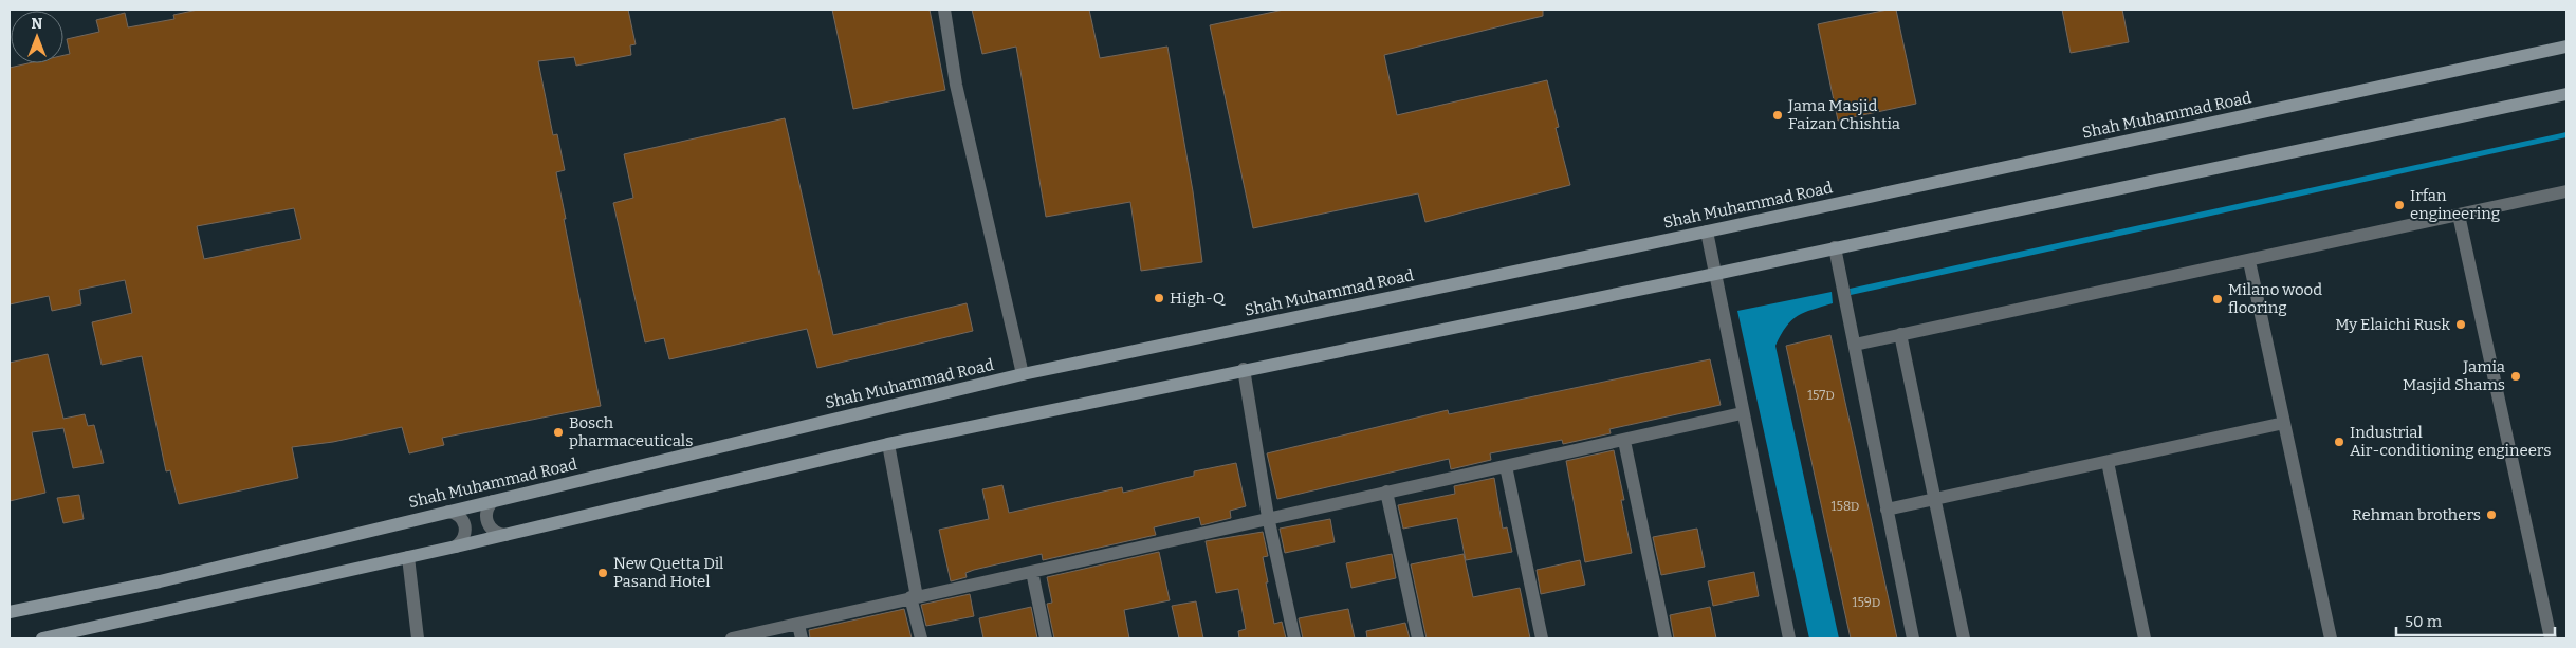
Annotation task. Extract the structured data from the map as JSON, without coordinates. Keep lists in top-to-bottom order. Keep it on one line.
{"streets":{"main road":["Shah Muhammad Road"]},"places":["Jama Masjid Faizan Chishtia","Irfan engineering","High-Q","Milano wood flooring","My Elaichi Rusk","Jamia Masjid Shams","Bosch pharmaceuticals","Industrial Air-conditioning engineers","Rehman brothers","New Quetta Dil Pasand Hotel"],"house_numbers":["157D","158D","159D"],"scale_bar":"50 m","north":"top"}
